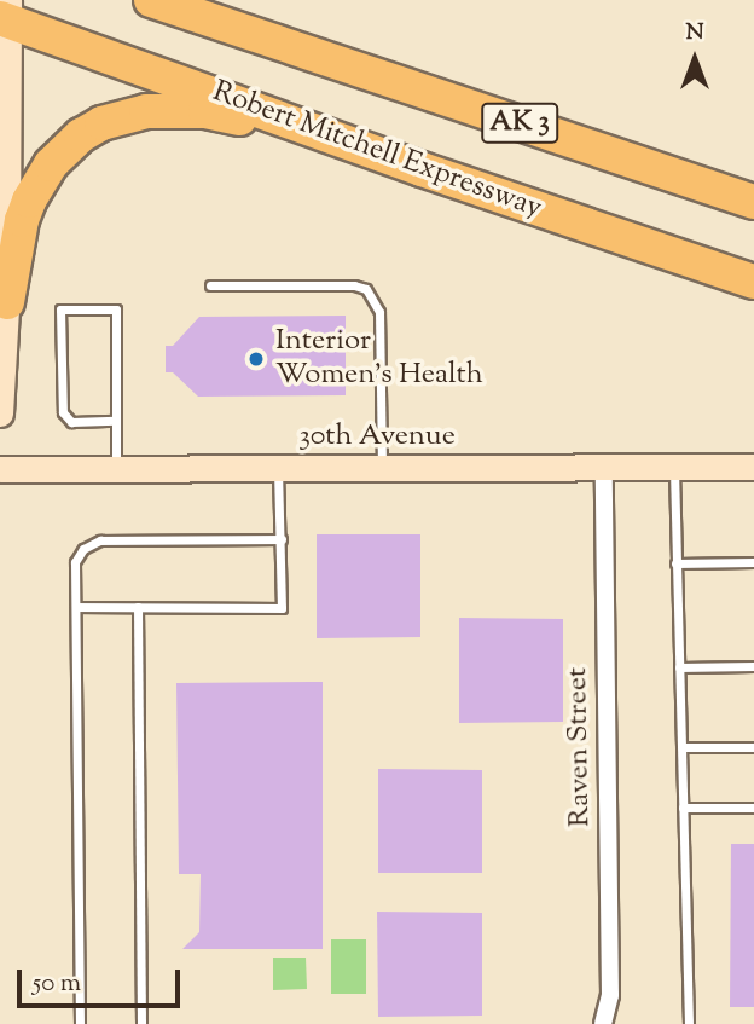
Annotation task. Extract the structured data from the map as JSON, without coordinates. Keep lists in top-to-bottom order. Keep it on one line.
{"streets":{"highway":["AK 3","Robert Mitchell Expressway"],"main road":["30th Avenue"],"street":["Raven Street"]},"crossings":[["30th Avenue","Raven Street"]],"places":["Interior Women's Health"],"scale_bar":"50 m","north":"top"}
